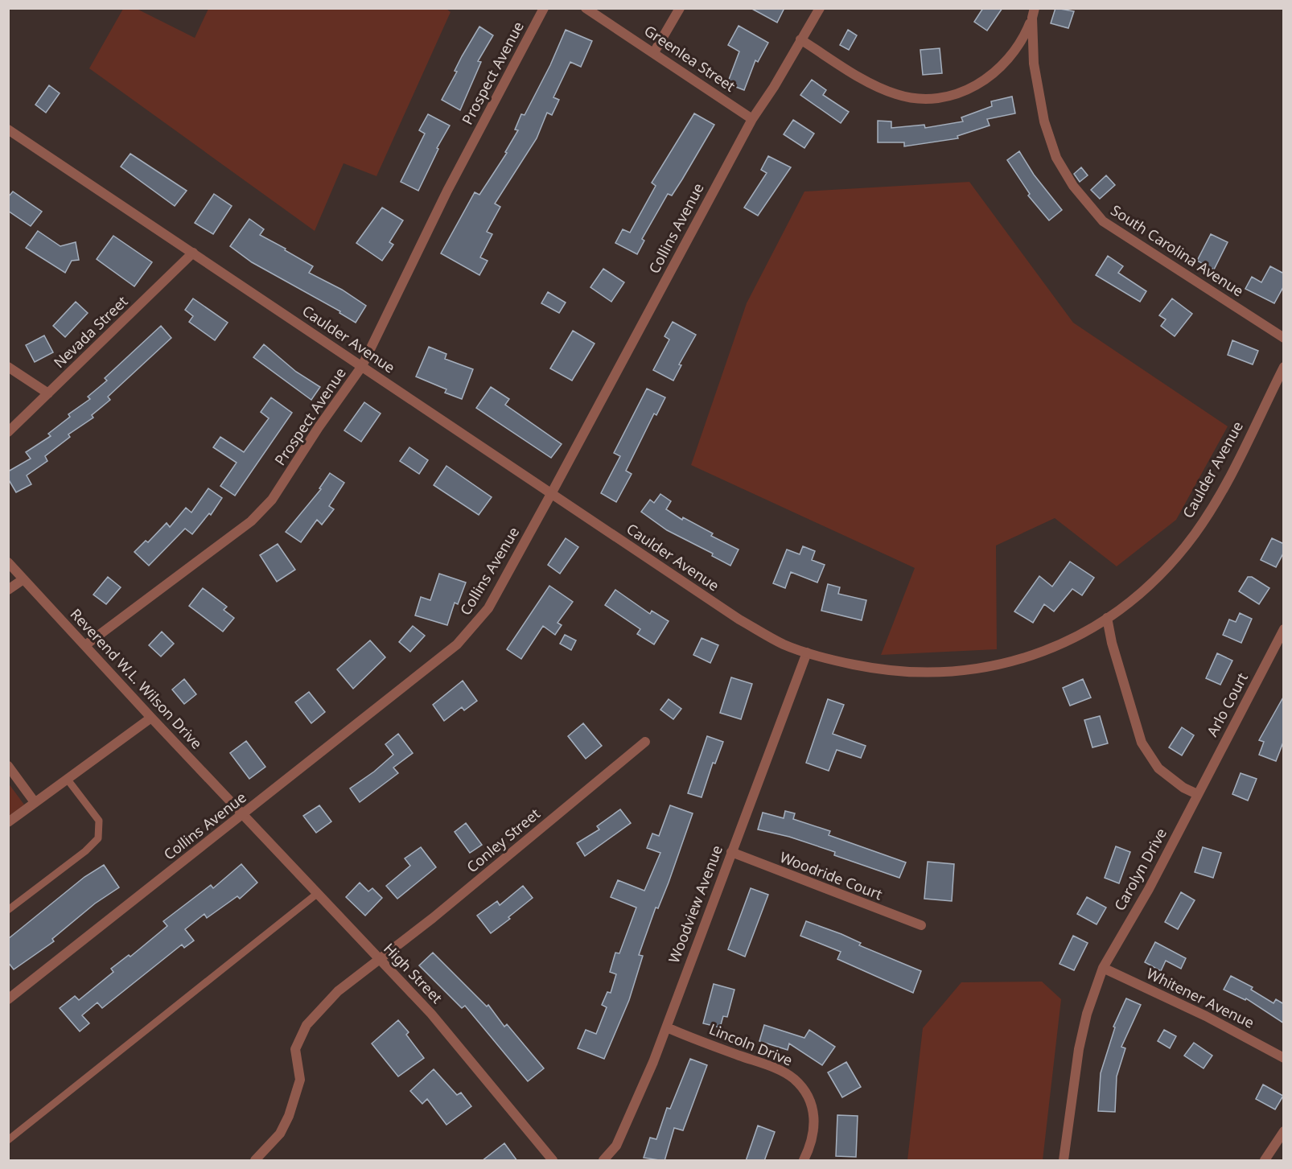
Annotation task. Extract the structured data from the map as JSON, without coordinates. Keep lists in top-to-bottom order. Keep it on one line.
{"streets":{"street":["Greenlea Street","Prospect Avenue","Collins Avenue","South Carolina Avenue","Nevada Street","Caulder Avenue","Reverend W.L. Wilson Drive","Arlo Court","Conley Street","Carolyn Drive","Woodride Court","Woodview Avenue","High Street","Whitener Avenue","Lincoln Drive"]},"crossings":[["Greenlea Street","Collins Avenue"],["Prospect Avenue","Caulder Avenue"],["Prospect Avenue","Reverend W.L. Wilson Drive"],["Collins Avenue","Caulder Avenue"],["Collins Avenue","Reverend W.L. Wilson Drive"],["Collins Avenue","High Street"],["Nevada Street","Caulder Avenue"],["Caulder Avenue","Woodview Avenue"],["Reverend W.L. Wilson Drive","High Street"],["Arlo Court","Carolyn Drive"],["Conley Street","High Street"],["Carolyn Drive","Whitener Avenue"],["Woodride Court","Woodview Avenue"],["Woodview Avenue","Lincoln Drive"]]}
